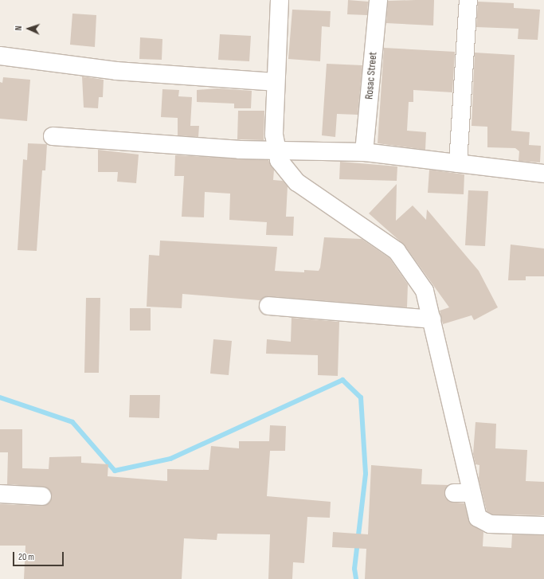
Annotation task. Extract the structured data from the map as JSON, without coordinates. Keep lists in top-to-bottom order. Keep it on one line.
{"streets":{"street":["Rosac Street"]},"scale_bar":"20 m","north":"left"}
